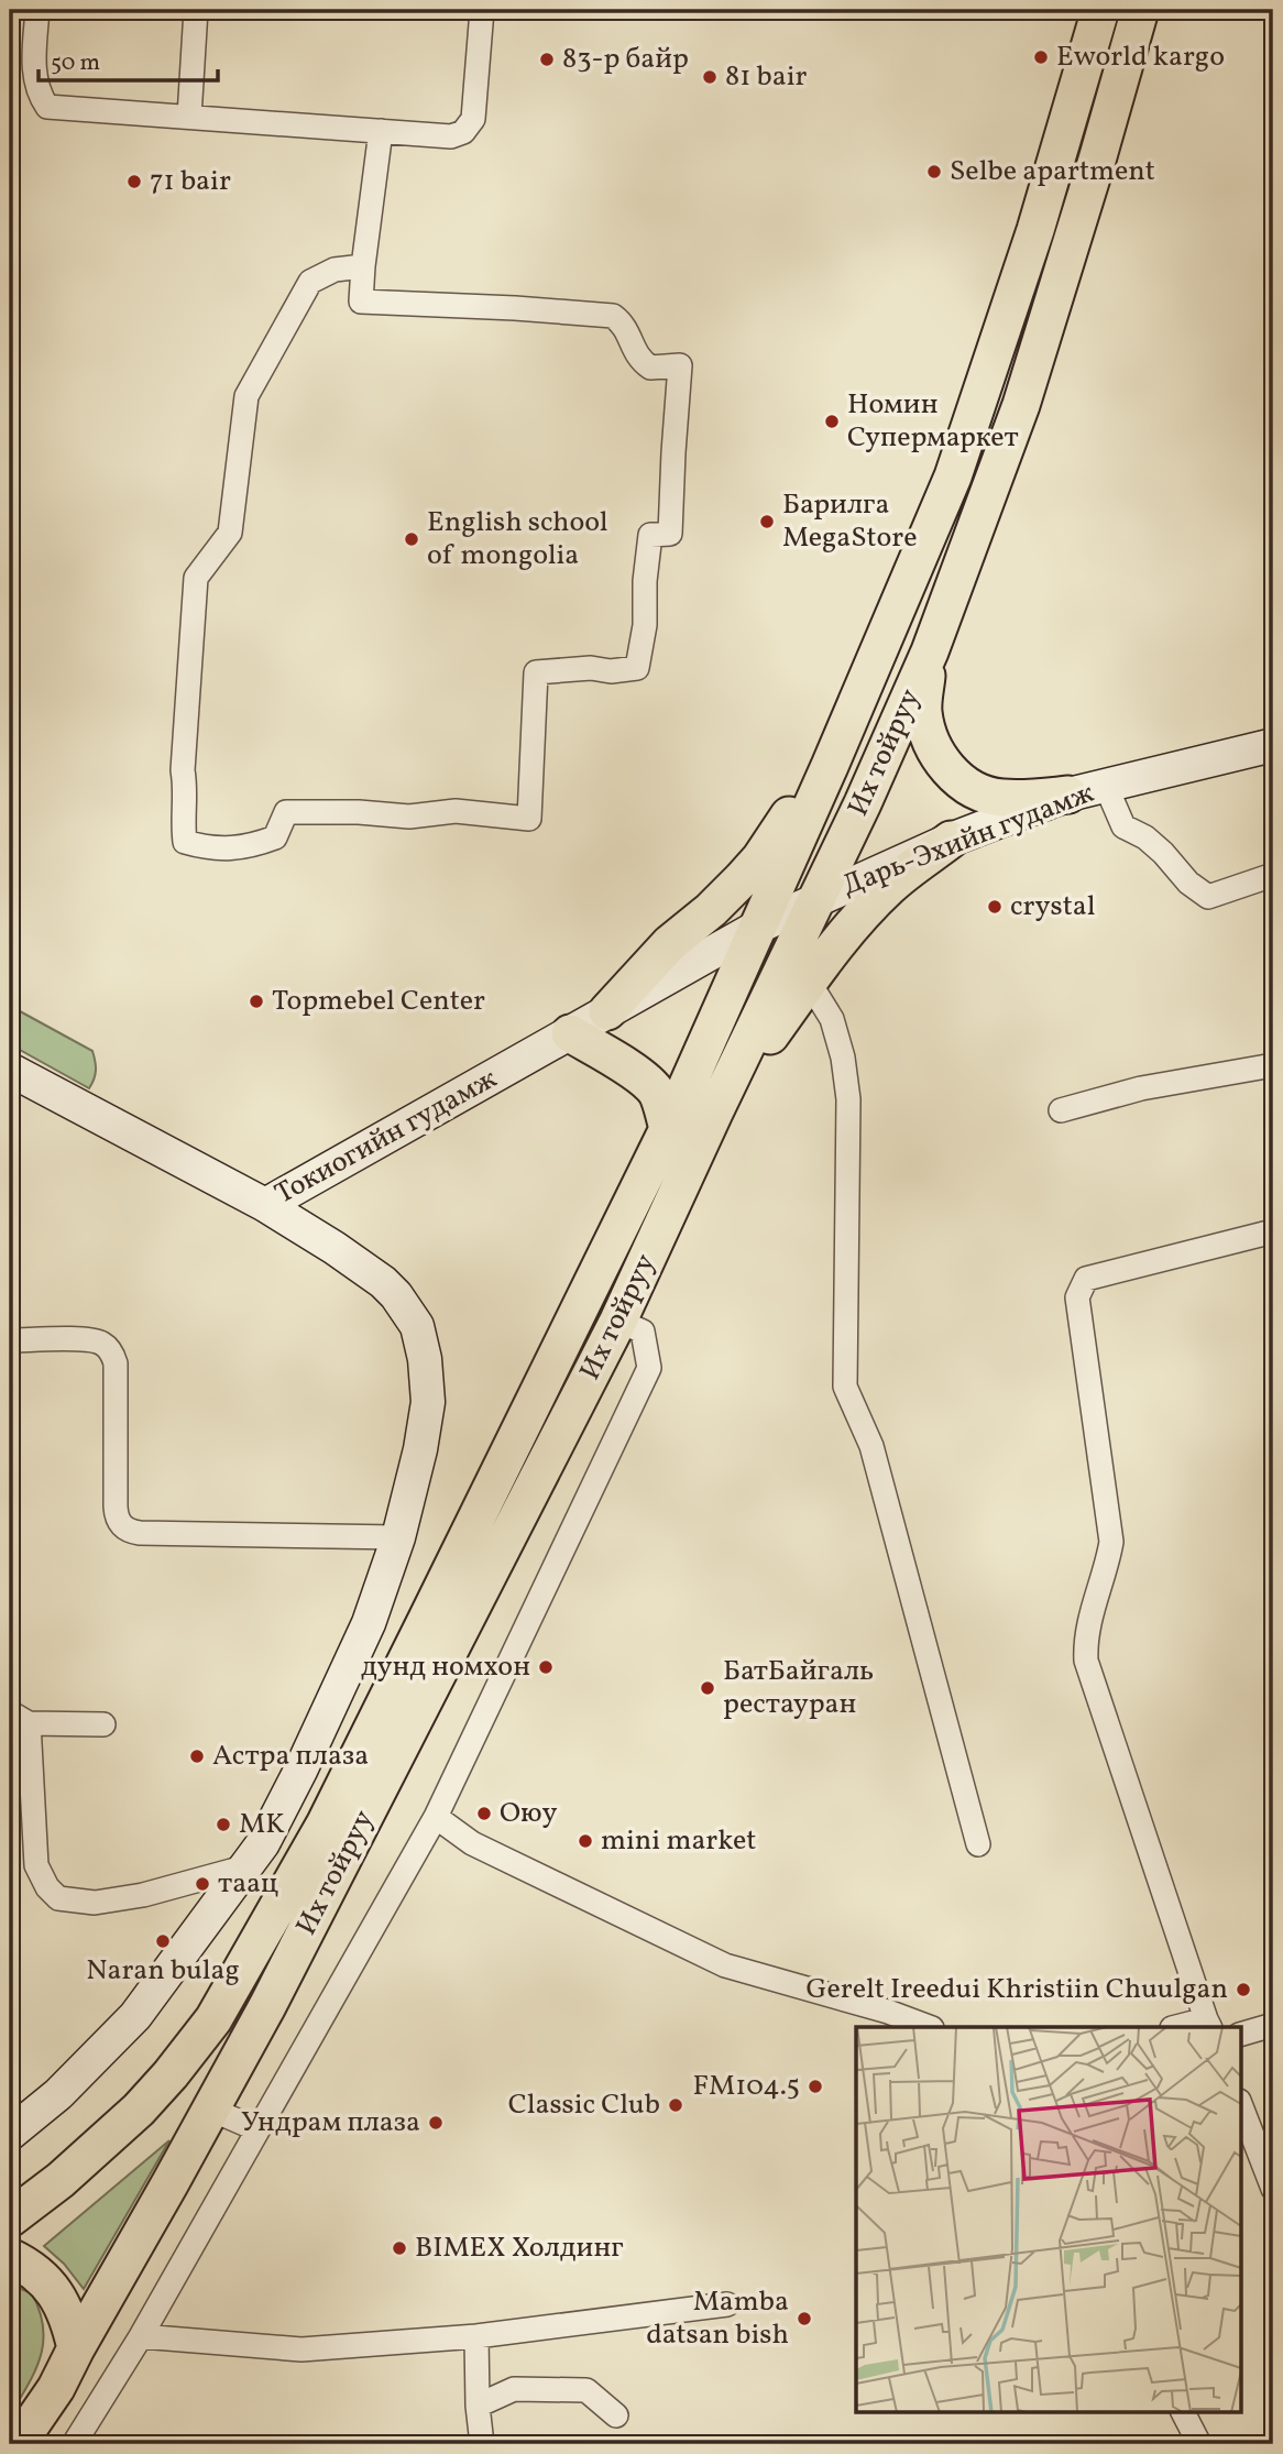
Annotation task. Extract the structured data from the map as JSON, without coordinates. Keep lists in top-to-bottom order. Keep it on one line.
{"streets":{"main road":["Их тойруу","Дарь-Эхийн гудамж","Токиогийн гудамж"]},"crossings":[["Их тойруу","Дарь-Эхийн гудамж"],["Их тойруу","Токиогийн гудамж"],["Дарь-Эхийн гудамж","Токиогийн гудамж"]],"places":["Eworld kargo","83-р байр","81 bair","Selbe apartment","71 bair","Номин Супермаркет","Барилга MegaStore","English school of mongolia","crystal","Topmebel Center","дунд номхон","БатБайгаль рестауран","Астра плаза","Оюу","MK","mini market","таац","Naran bulag","Gerelt Ireedui Khristiin Chuulgan","FM104.5","Classic Club","Ундрам плаза","BIMEX Холдинг","Mamba datsan bish"],"scale_bar":"50 m"}
